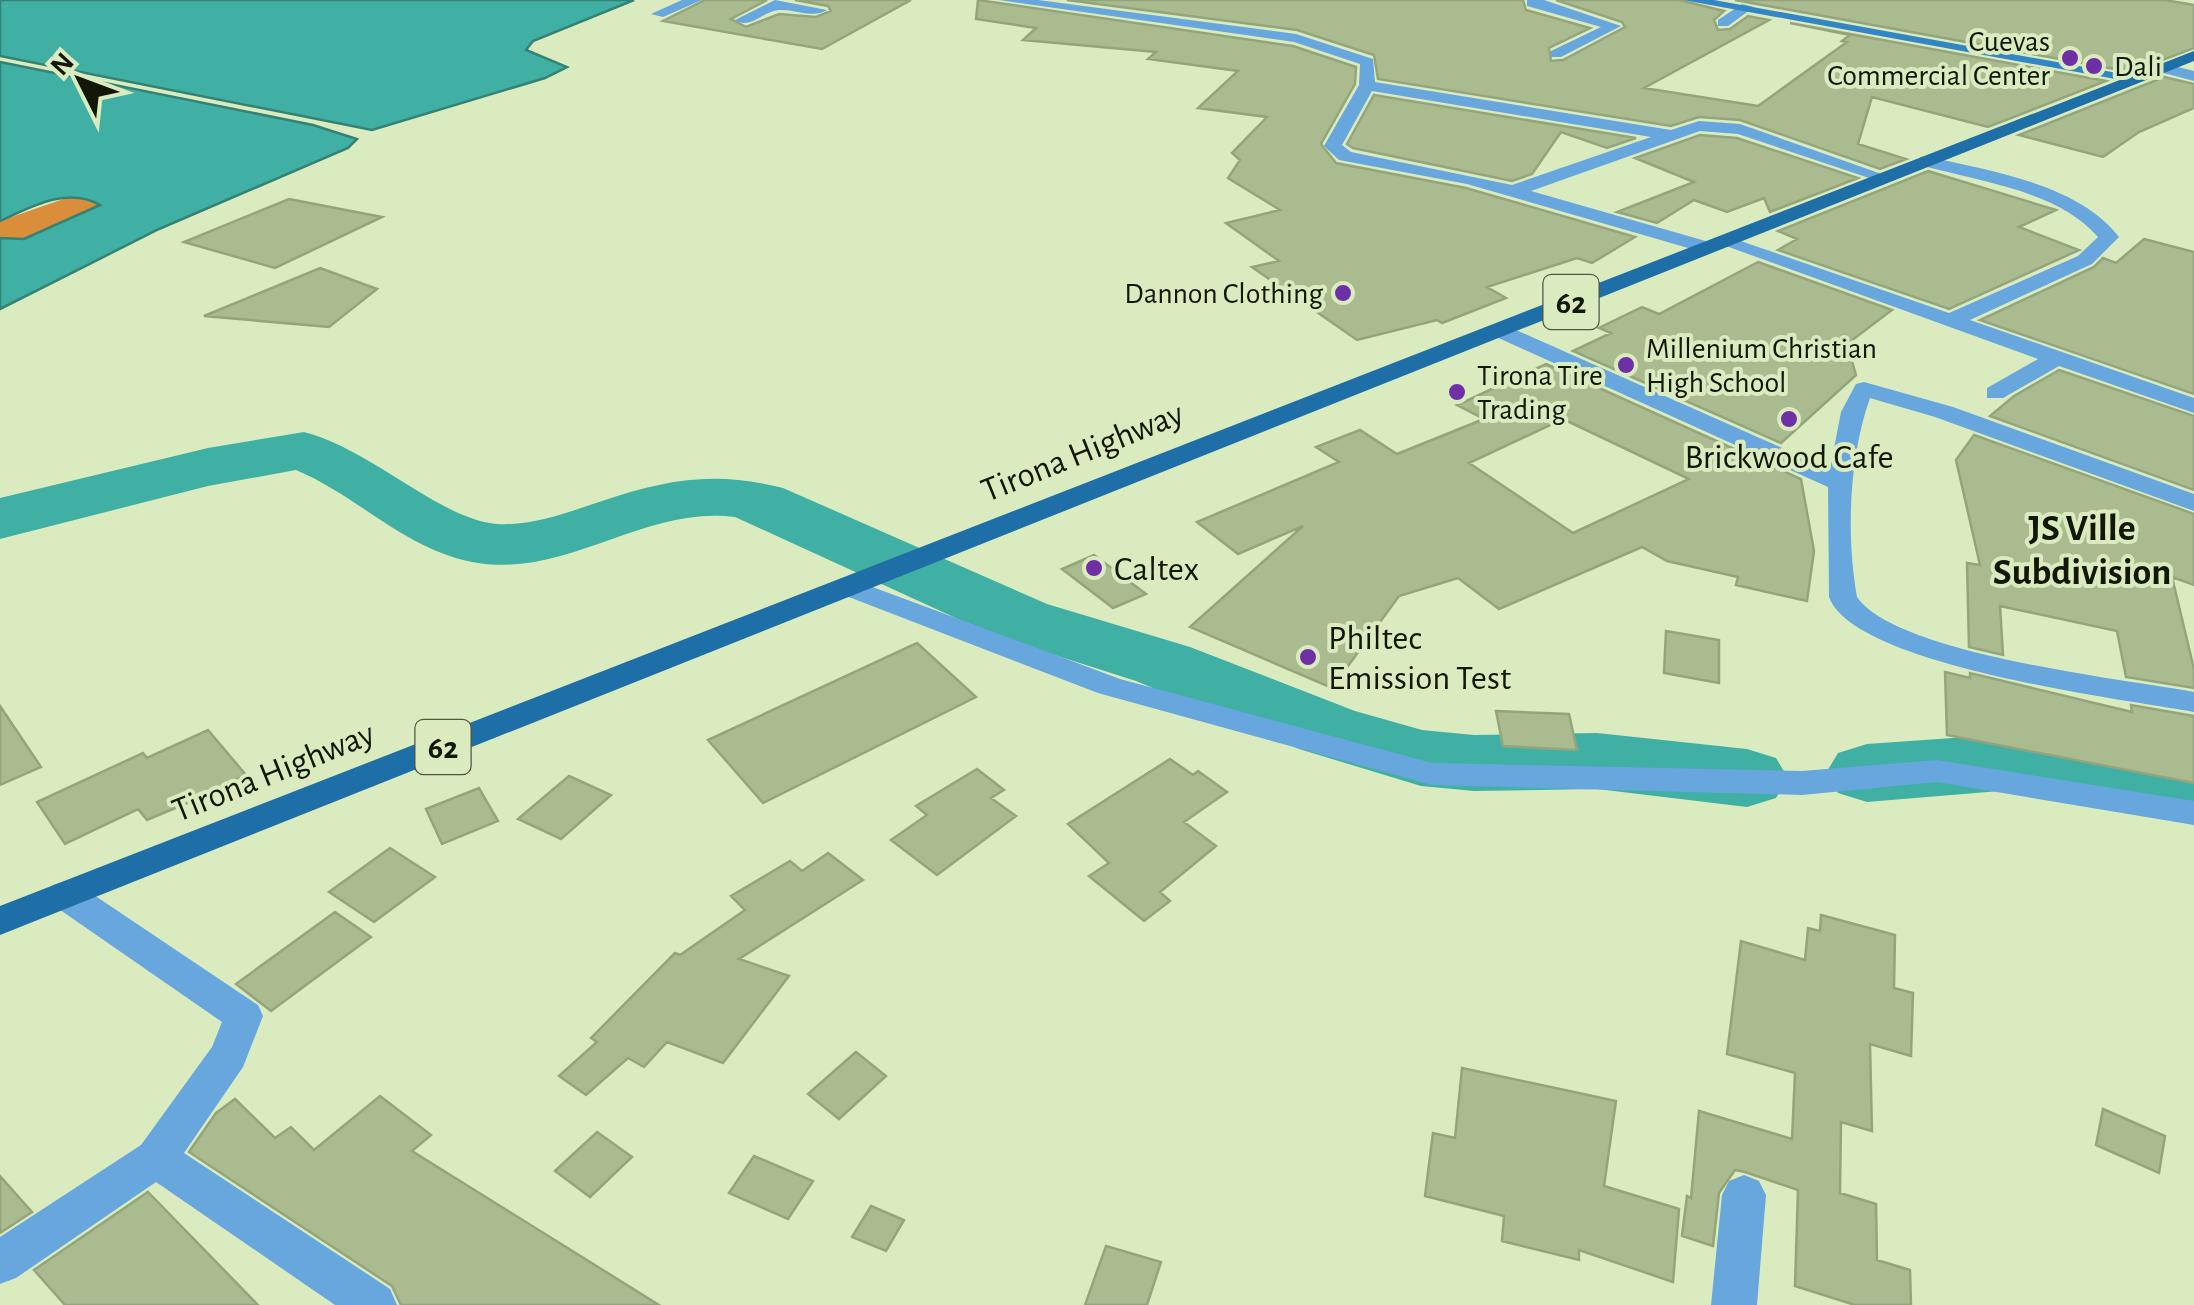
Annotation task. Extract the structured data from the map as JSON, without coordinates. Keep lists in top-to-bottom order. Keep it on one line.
{"streets":{"main road":["62","Tirona Highway"]},"districts":["JS Ville Subdivision"],"places":["Cuevas Commercial Center","Dali","Dannon Clothing","Millenium Christian High School","Tirona Tire Trading","Brickwood Cafe","Caltex","Philtec Emission Test"],"north":"top left"}
